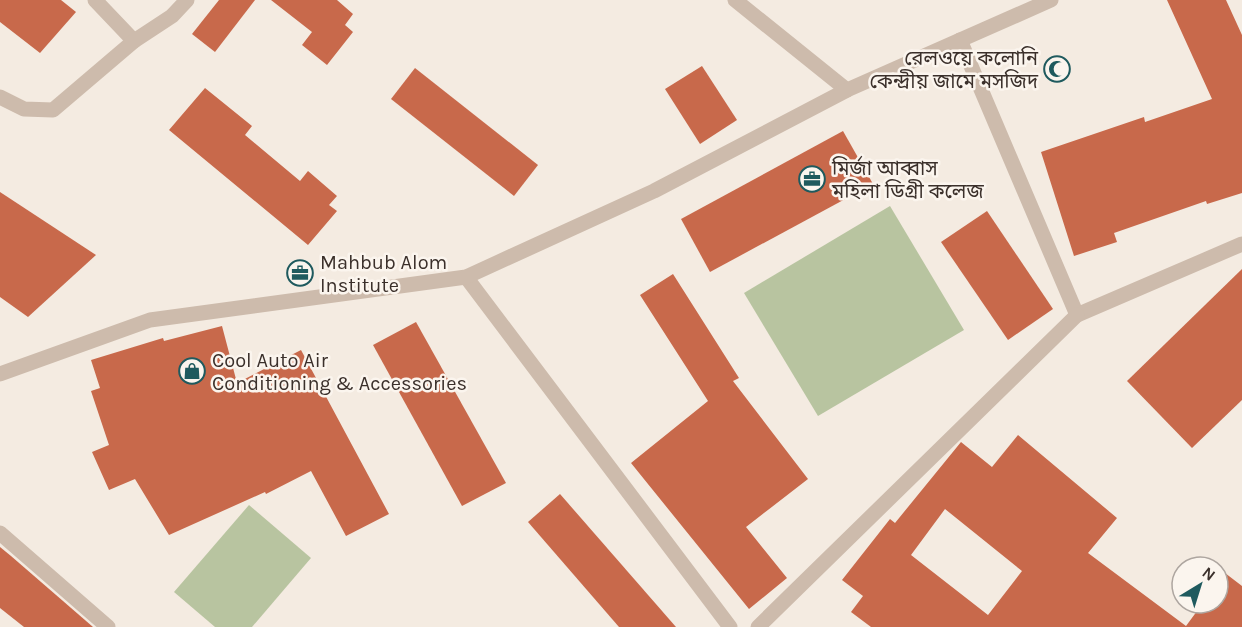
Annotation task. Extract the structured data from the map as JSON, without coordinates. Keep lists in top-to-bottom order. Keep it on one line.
{"places":{"mosque":["রেলওয়ে কলোনি কেন্দ্রীয় জামে মসজিদ"],"office":["মির্জা আব্বাস মহিলা ডিগ্রী কলেজ","Mahbub Alom Institute"],"shop":["Cool Auto Air Conditioning & Accessories"]},"north":"top right"}
